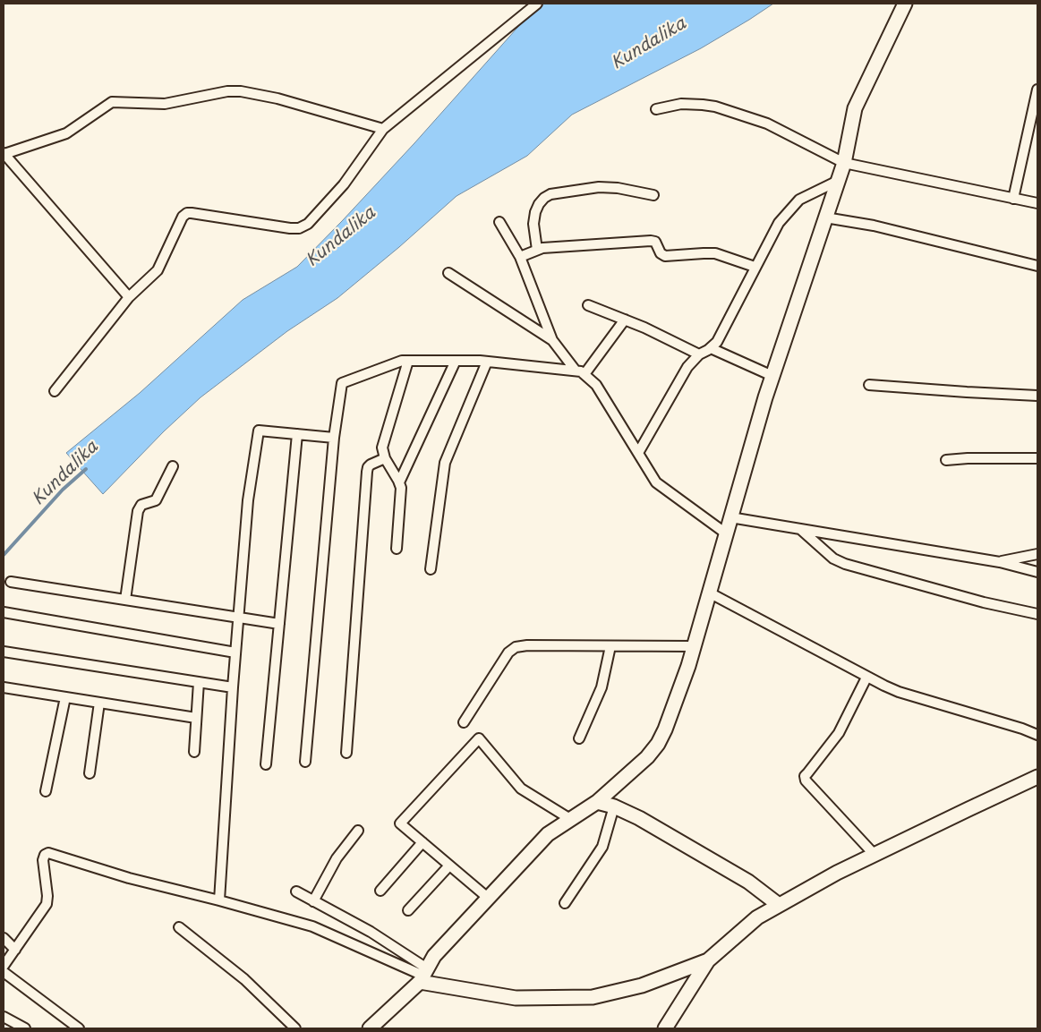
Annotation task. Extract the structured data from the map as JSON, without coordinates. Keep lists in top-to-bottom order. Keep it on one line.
{"water":["Kundalika"]}
